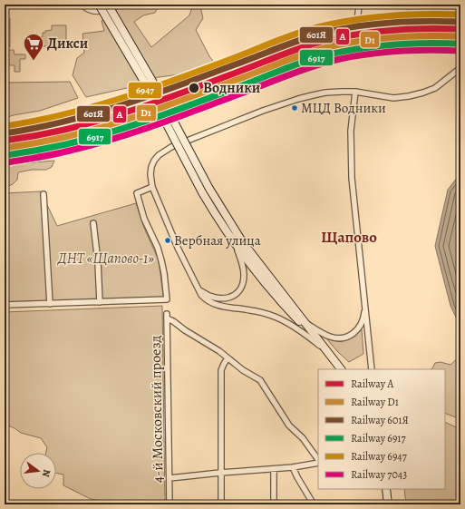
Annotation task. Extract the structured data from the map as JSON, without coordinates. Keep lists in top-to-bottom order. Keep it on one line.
{"streets":{"street":["4-й Московский проезд"]},"districts":["Щапово"],"parks":["ДНТ «Щапово-1»"],"places":{"supermarket":["Дикси"],"other":["Водники","МЦД Водники","Вербная улица"]},"lines":["rail line 6947","rail line 601Я","rail line A","rail line D1","rail line 6917","rail line 7043"],"legend":["Railway A","Railway D1","Railway 601Я","Railway 6917","Railway 6947","Railway 7043"],"north":"right"}
